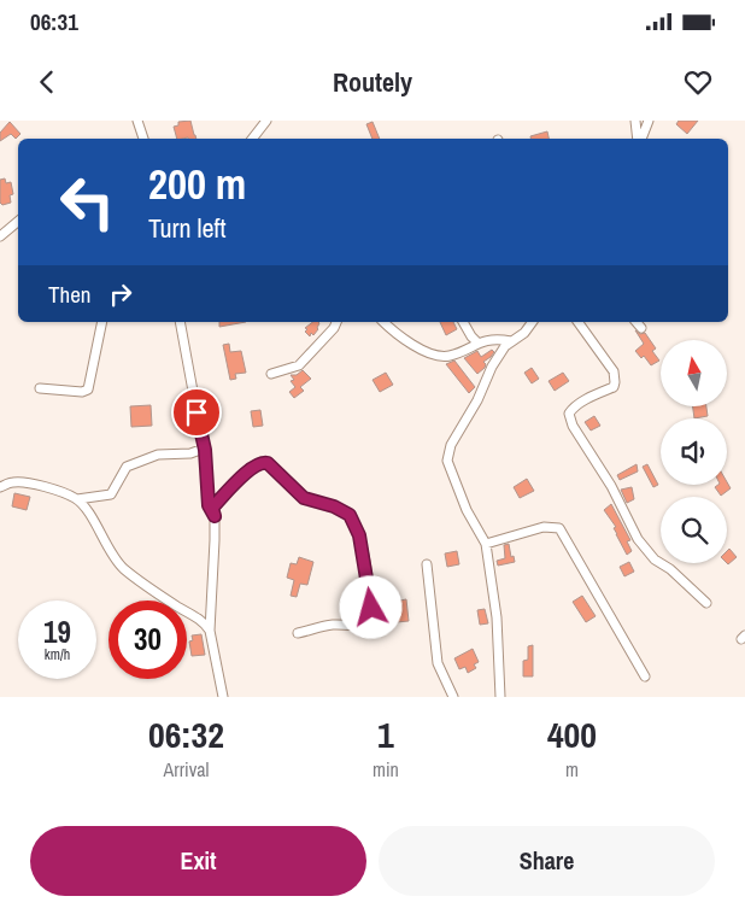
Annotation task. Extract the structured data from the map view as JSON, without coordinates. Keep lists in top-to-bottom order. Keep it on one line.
{"north":"top","page":{"status":"06:31","header":"Routely","turn":["200 m","Turn left"],"then":"Then","speed":"19 km/h","limit":"30","eta":["06:32","Arrival","1","min","400","m"],"buttons":["Exit","Share"]}}
